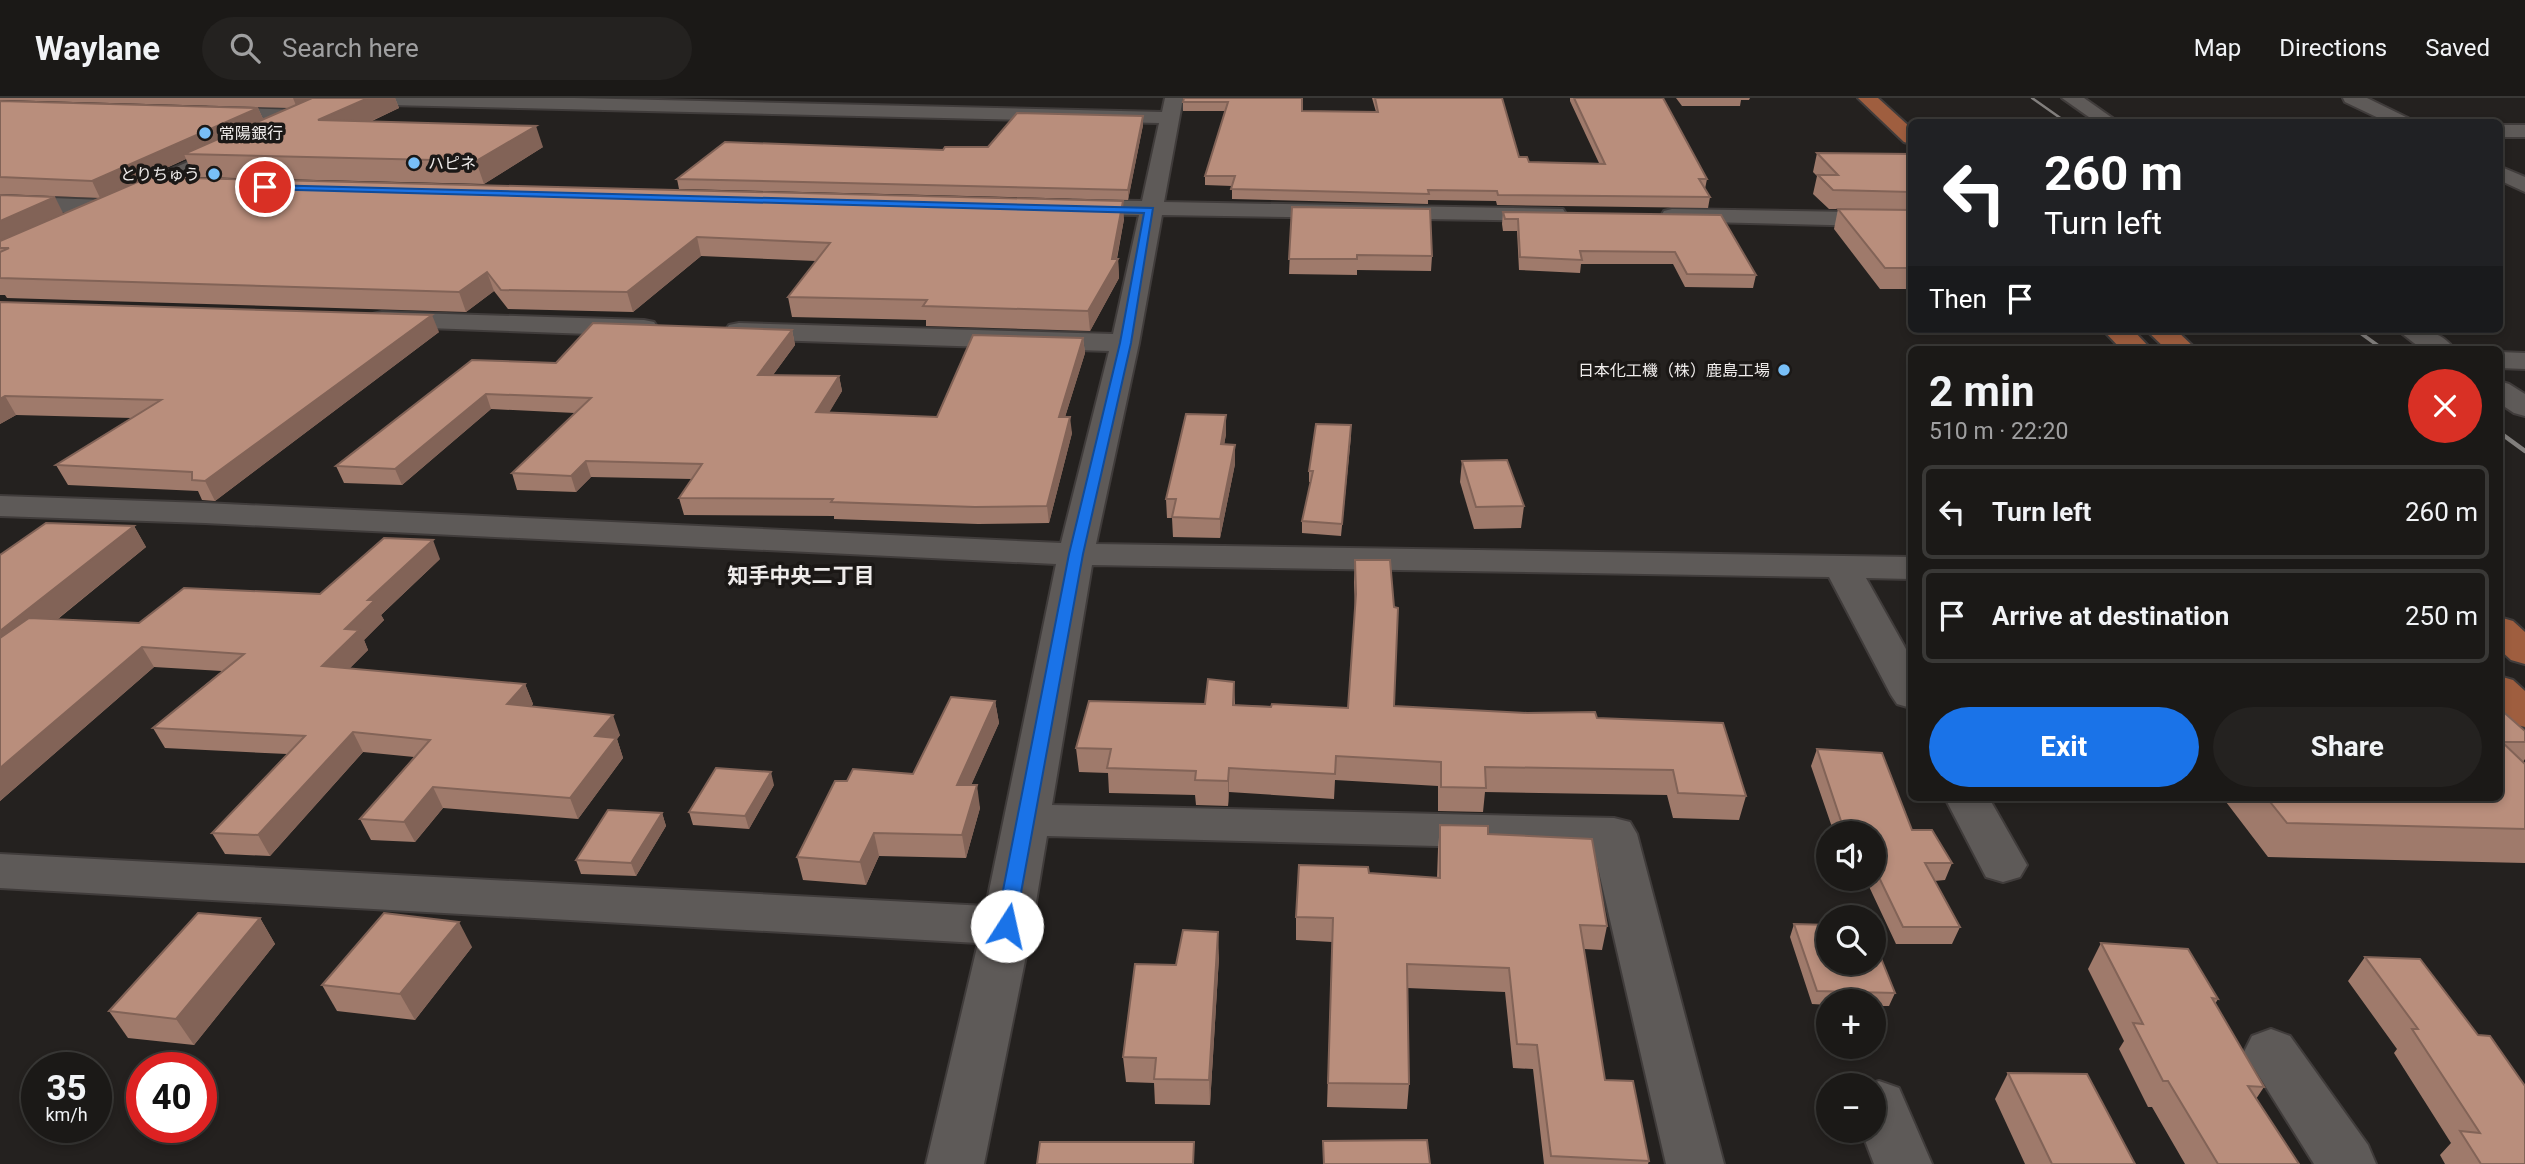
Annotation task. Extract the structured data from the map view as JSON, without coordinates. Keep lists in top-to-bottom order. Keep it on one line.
{"districts":["知手中央二丁目"],"places":["常陽銀行","ハピネ","とりちゅう","日本化工機（株）鹿島工場"],"page":{"header":"Waylane","search":"Search here","nav":["Map","Directions","Saved"],"turn":["260 m","Turn left"],"then":"Then","heading":["2 min","510 m · 22:20"],"list":[{"name":"Turn left","value":"260 m"},{"name":"Arrive at destination","value":"250 m"}],"buttons":["Exit","Share"],"map_buttons":["+","−"],"speed":"35 km/h","limit":"40"}}
